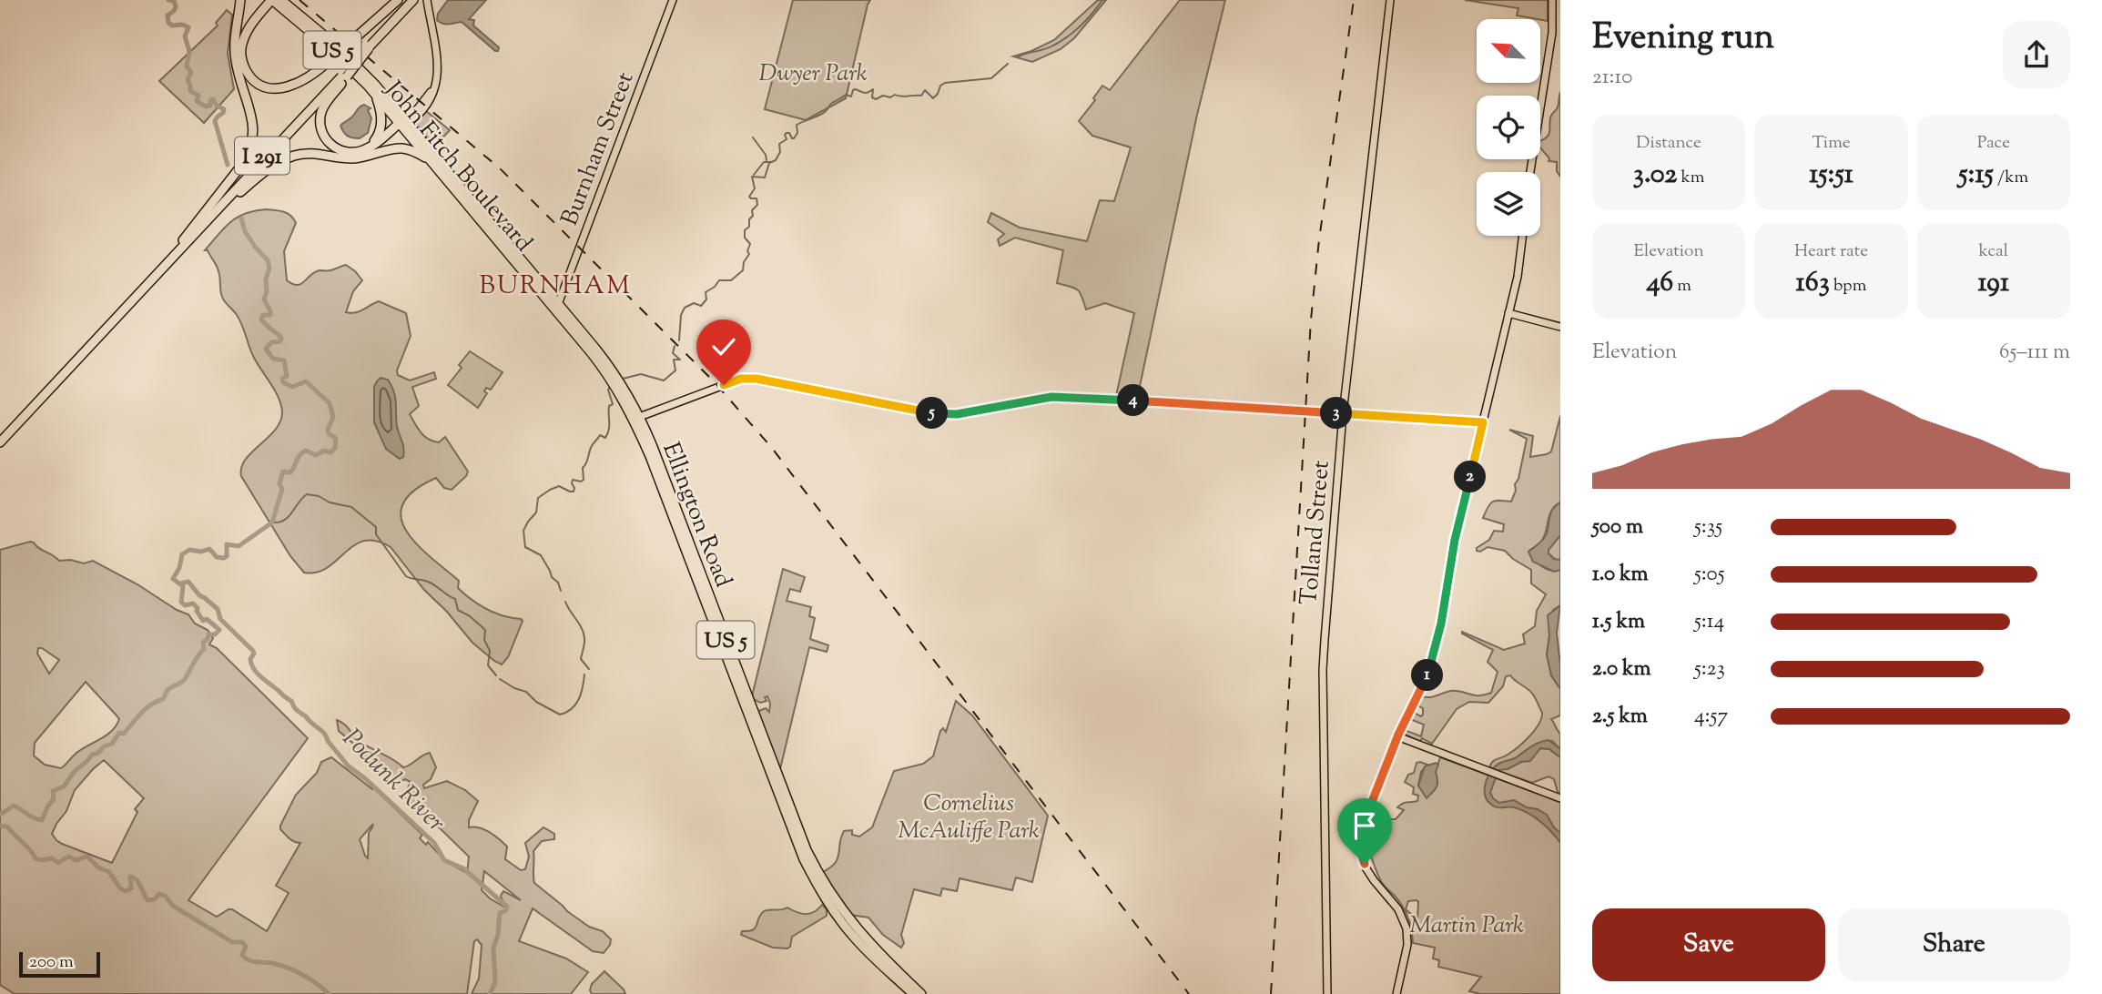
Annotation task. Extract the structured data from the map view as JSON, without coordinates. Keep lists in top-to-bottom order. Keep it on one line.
{"streets":{"highway":["US 5","I 291","John Fitch Boulevard","Ellington Road"],"main road":["Burnham Street","Tolland Street"]},"crossings":[["US 5","Ellington Road"],["Burnham Street","John Fitch Boulevard"],["Burnham Street","Ellington Road"],["John Fitch Boulevard","Ellington Road"]],"districts":["BURNHAM"],"water":["Podunk River"],"parks":["Dwyer Park","Cornelius McAuliffe Park","Martin Park"],"scale_bar":"200 m","north":"top left","page":{"heading":["Evening run","21:10"],"stats":[["Distance","3.02 km"],["Time","15:51"],["Pace","5:15 /km"],["Elevation","46 m"],["Heart rate","163 bpm"],["kcal","191"]],"chart":["Elevation","65–111 m"],"pins":["4","3","5","2","1"],"list":[{"name":"500 m","note":"5:35"},{"name":"1.0 km","note":"5:05"},{"name":"1.5 km","note":"5:14"},{"name":"2.0 km","note":"5:23"},{"name":"2.5 km","note":"4:57"}],"buttons":["Save","Share"],"scale":"200 m"}}
